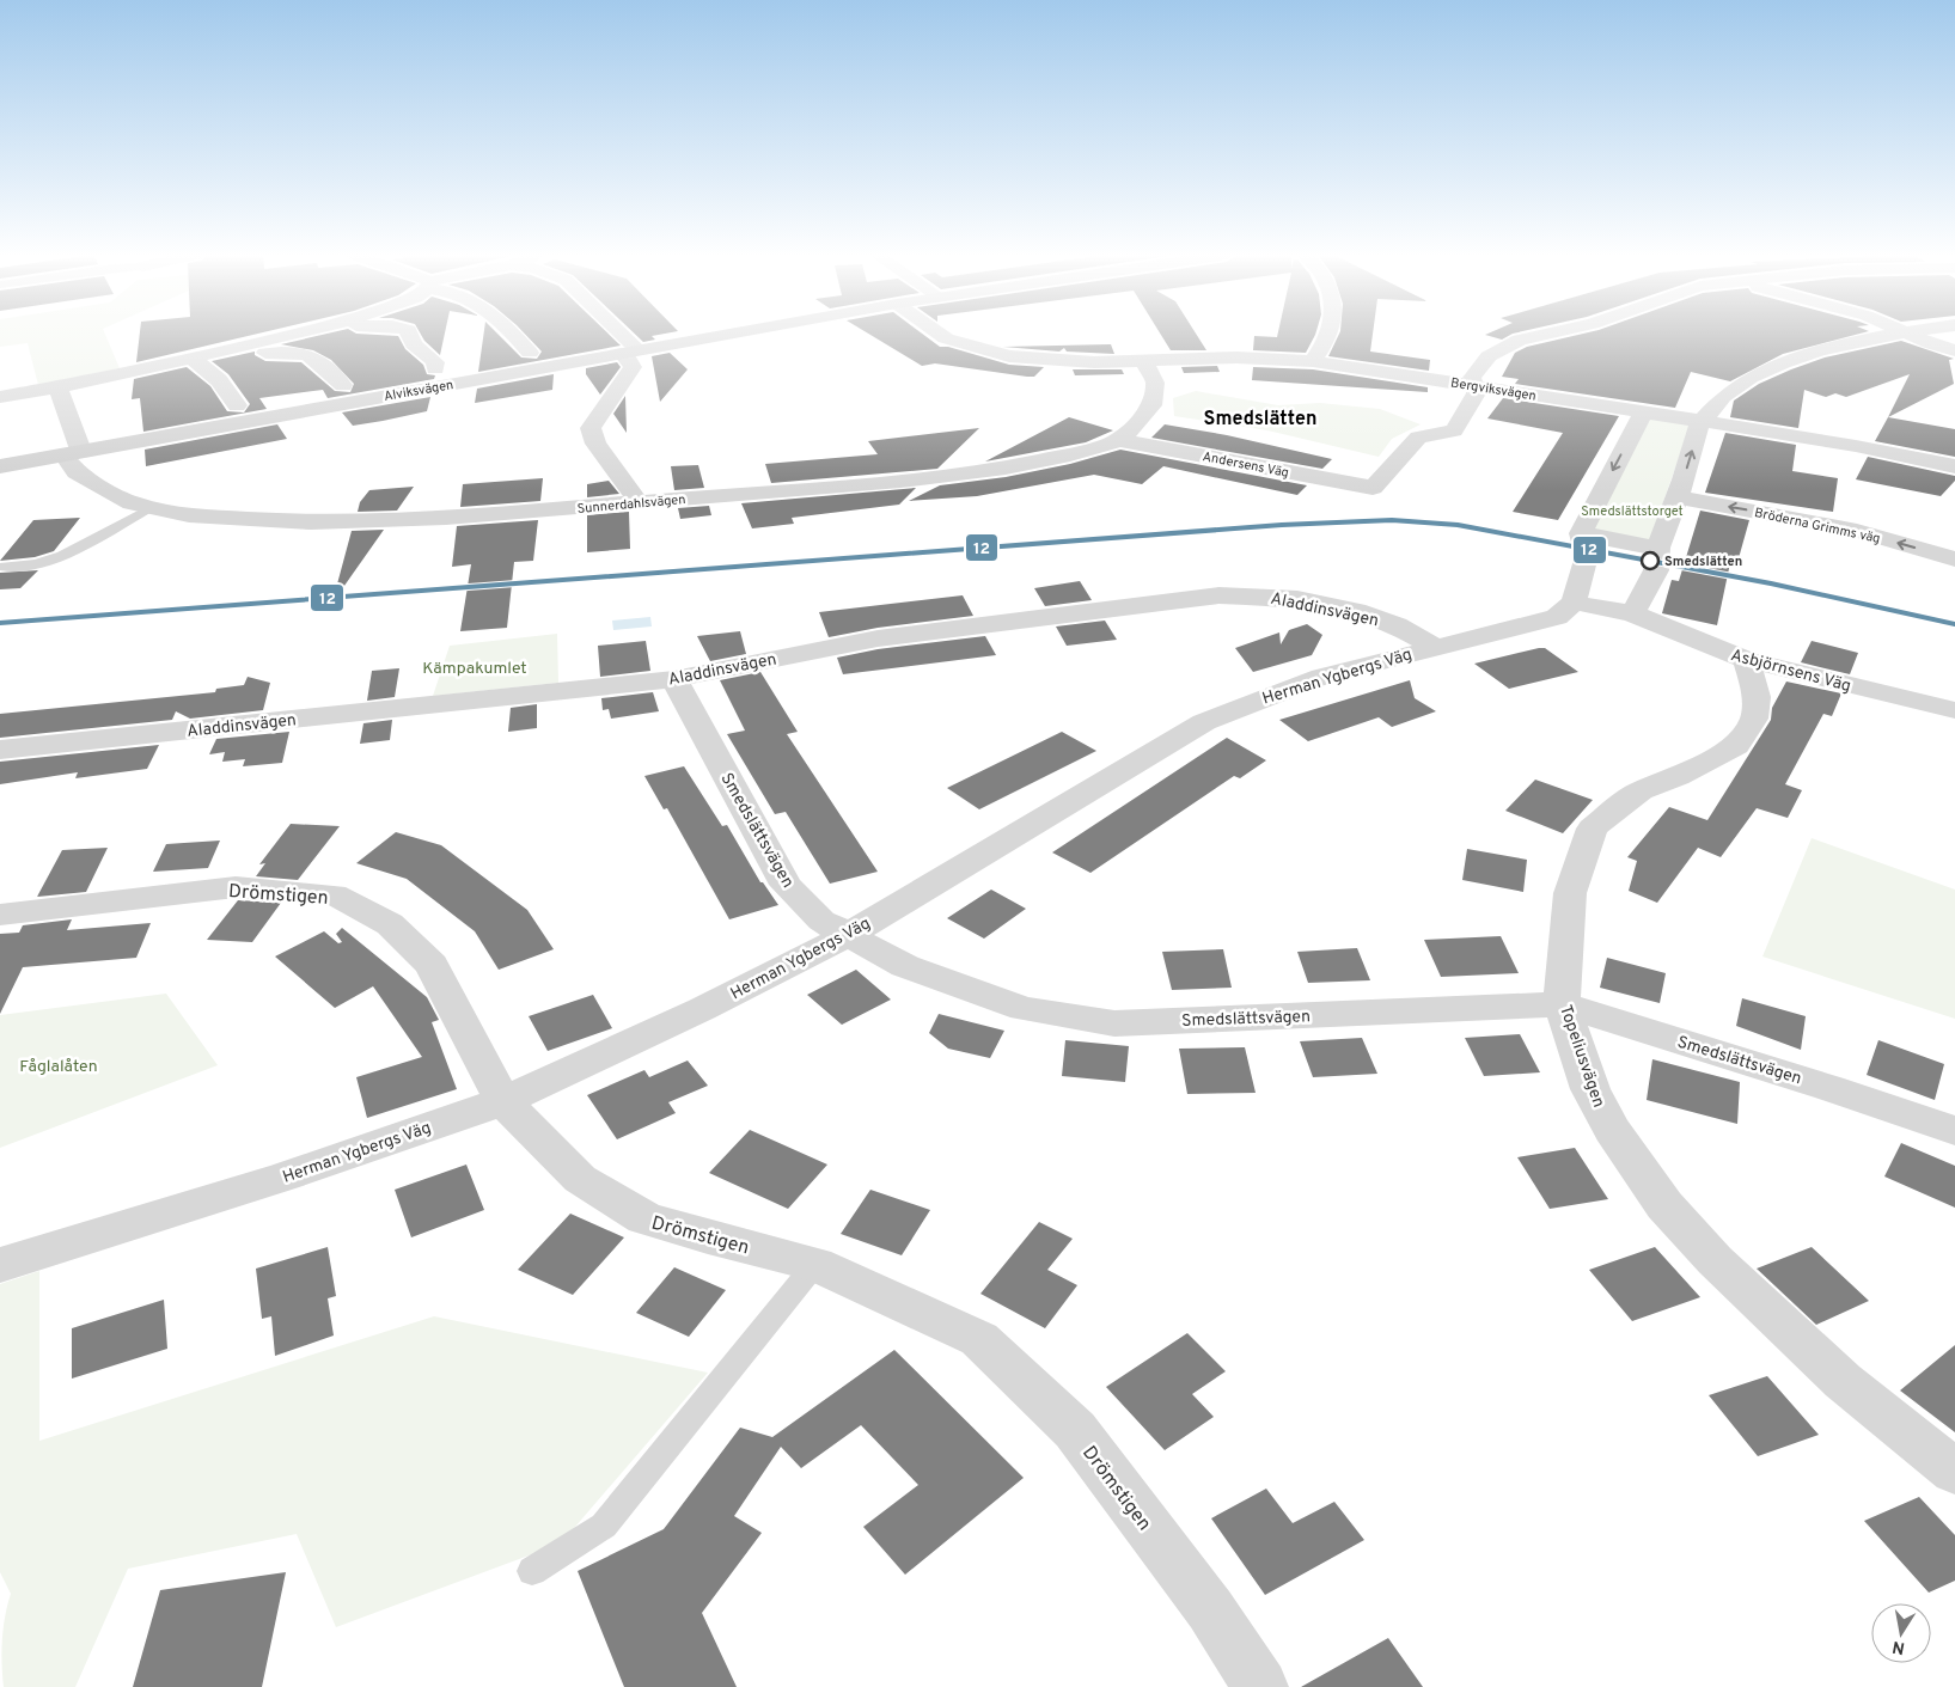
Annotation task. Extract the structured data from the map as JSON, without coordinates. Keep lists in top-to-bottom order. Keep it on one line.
{"streets":{"street":["Bergviksvägen","Alviksvägen","Andersens Väg","Sunnerdahlsvägen","Bröderna Grimms väg","Aladdinsvägen","Asbjörnsens Väg","Herman Ygbergs Väg","Smedslättsvägen","Drömstigen","Topeliusvägen"]},"crossings":[["Bergviksvägen","Andersens Väg"],["Bergviksvägen","Sunnerdahlsvägen"],["Alviksvägen","Sunnerdahlsvägen"],["Andersens Väg","Sunnerdahlsvägen"],["Aladdinsvägen","Herman Ygbergs Väg"],["Aladdinsvägen","Smedslättsvägen"],["Asbjörnsens Väg","Topeliusvägen"],["Herman Ygbergs Väg","Smedslättsvägen"],["Herman Ygbergs Väg","Drömstigen"],["Smedslättsvägen","Topeliusvägen"]],"one_way":["Bröderna Grimms väg"],"districts":["Smedslätten"],"parks":["Smedslättstorget","Kämpakumlet","Fåglalåten"],"places":["Smedslätten"],"lines":["transit line 12"],"north":"bottom"}
